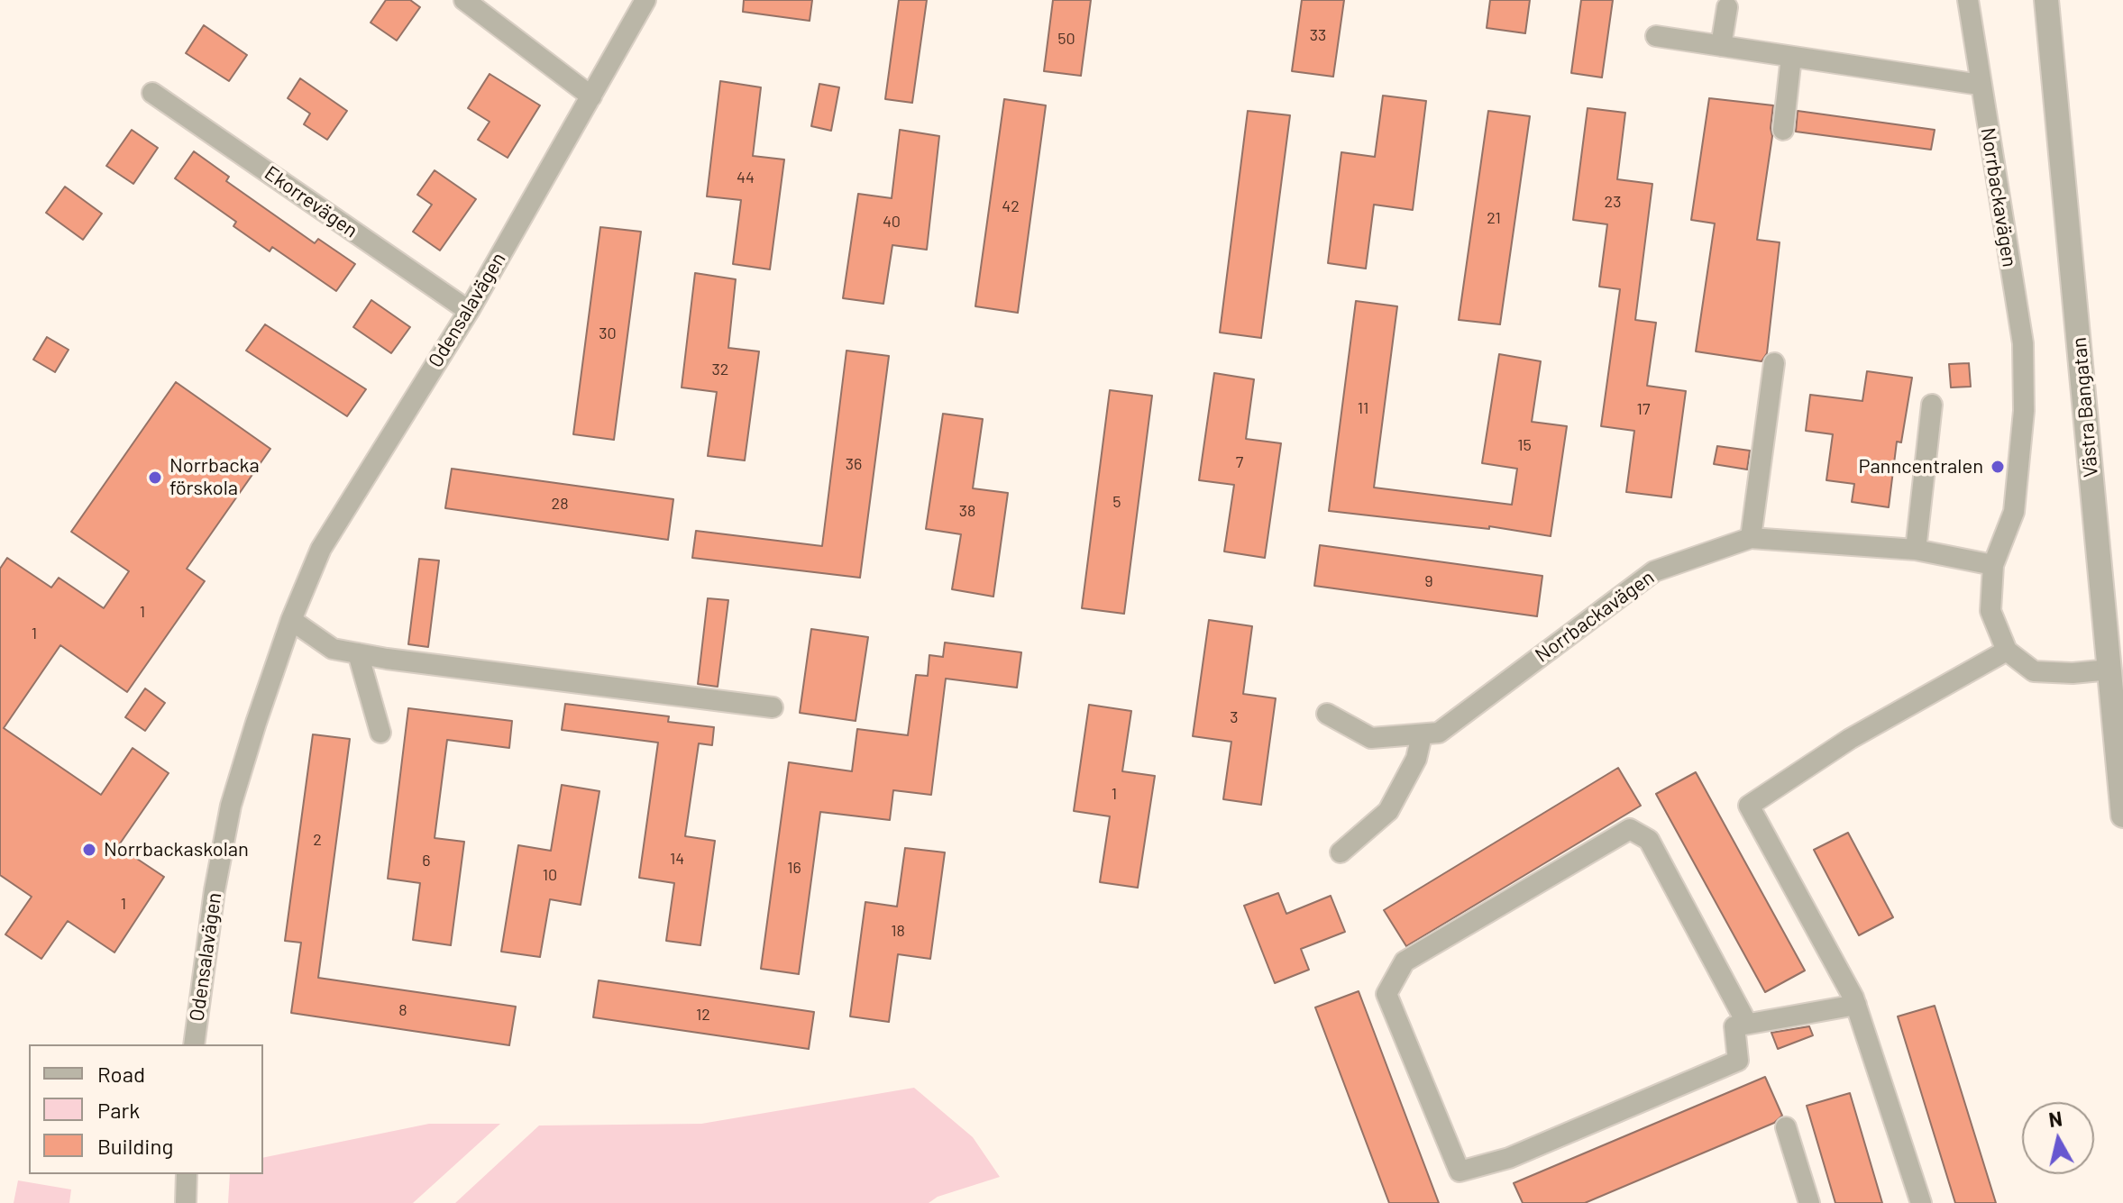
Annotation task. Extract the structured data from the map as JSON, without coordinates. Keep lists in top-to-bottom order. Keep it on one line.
{"streets":{"street":["Norrbackavägen","Ekorrevägen","Odensalavägen","Västra Bangatan"]},"crossings":[["Ekorrevägen","Odensalavägen"]],"places":["Panncentralen","Norrbacka förskola","Norrbackaskolan"],"house_numbers":["33","50","44","23","42","21","40","30","32","11","17","15","7","36","5","28","38","9","1","1","3","1","2","14","6","16","10","1","18","8","12"],"legend":["Road","Park","Building"],"north":"top"}
